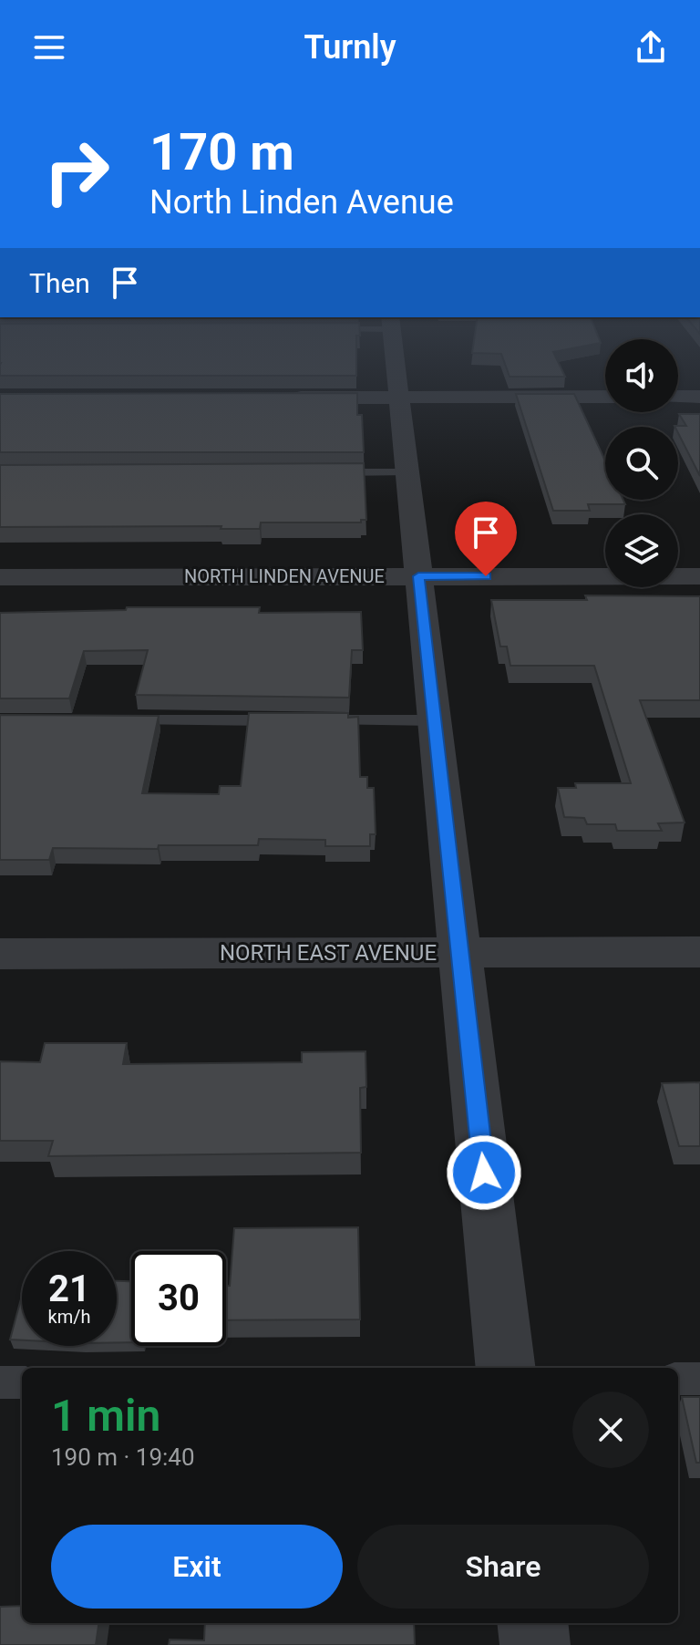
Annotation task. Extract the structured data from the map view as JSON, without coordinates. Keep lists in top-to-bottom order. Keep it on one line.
{"streets":{"street":["NORTH LINDEN AVENUE","NORTH EAST AVENUE"]},"page":{"header":"Turnly","turn":["170 m","North Linden Avenue"],"then":"Then","speed":"21 km/h","limit":"30","heading":["1 min","190 m · 19:40"],"buttons":["Exit","Share"]}}
